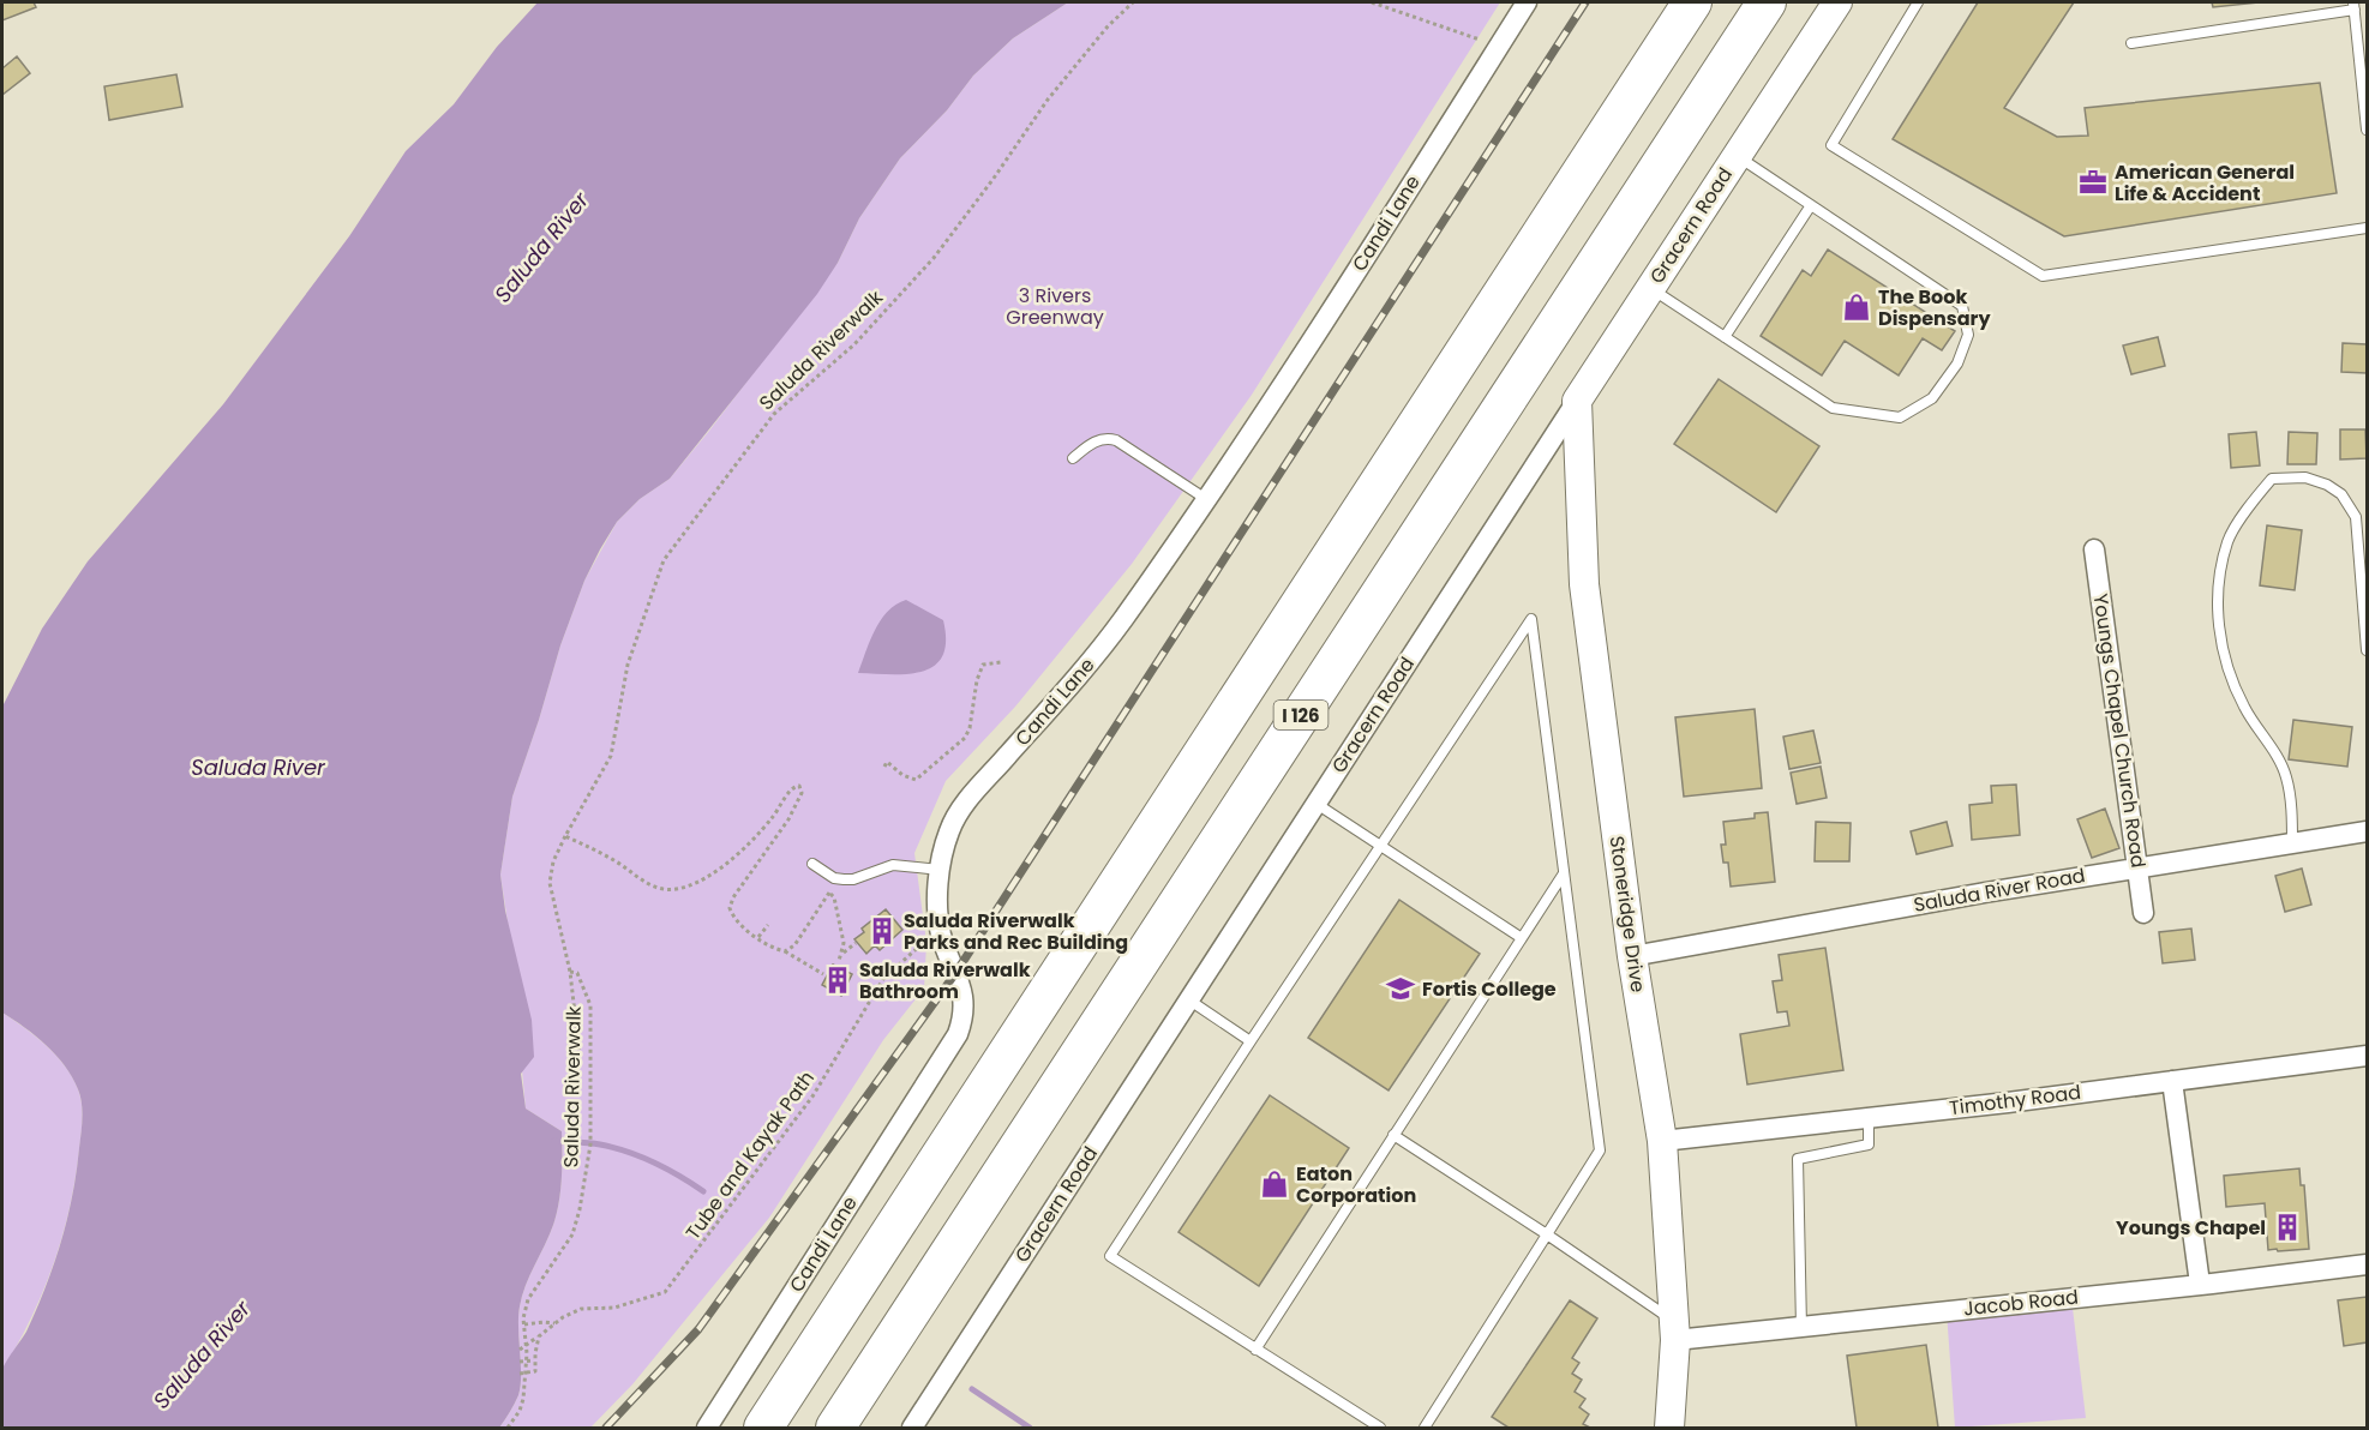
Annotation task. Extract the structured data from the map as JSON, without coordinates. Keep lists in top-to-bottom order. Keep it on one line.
{"streets":{"highway":["I 126"],"street":["Candi Lane","Gracern Road","Youngs Chapel Church Road","Saluda River Road","Stoneridge Drive","Timothy Road","Jacob Road"],"path":["Saluda Riverwalk","Tube and Kayak Path"]},"crossings":[["Candi Lane","Tube and Kayak Path"],["Gracern Road","Stoneridge Drive"],["Youngs Chapel Church Road","Saluda River Road"],["Saluda River Road","Stoneridge Drive"],["Stoneridge Drive","Timothy Road"],["Stoneridge Drive","Jacob Road"]],"water":["Saluda River"],"parks":["3 Rivers Greenway"],"places":{"office":["American General Life & Accident"],"shop":["The Book Dispensary","Eaton Corporation"],"building":["Saluda Riverwalk Parks and Rec Building","Saluda Riverwalk Bathroom","Youngs Chapel"],"school or university":["Fortis College"]}}
